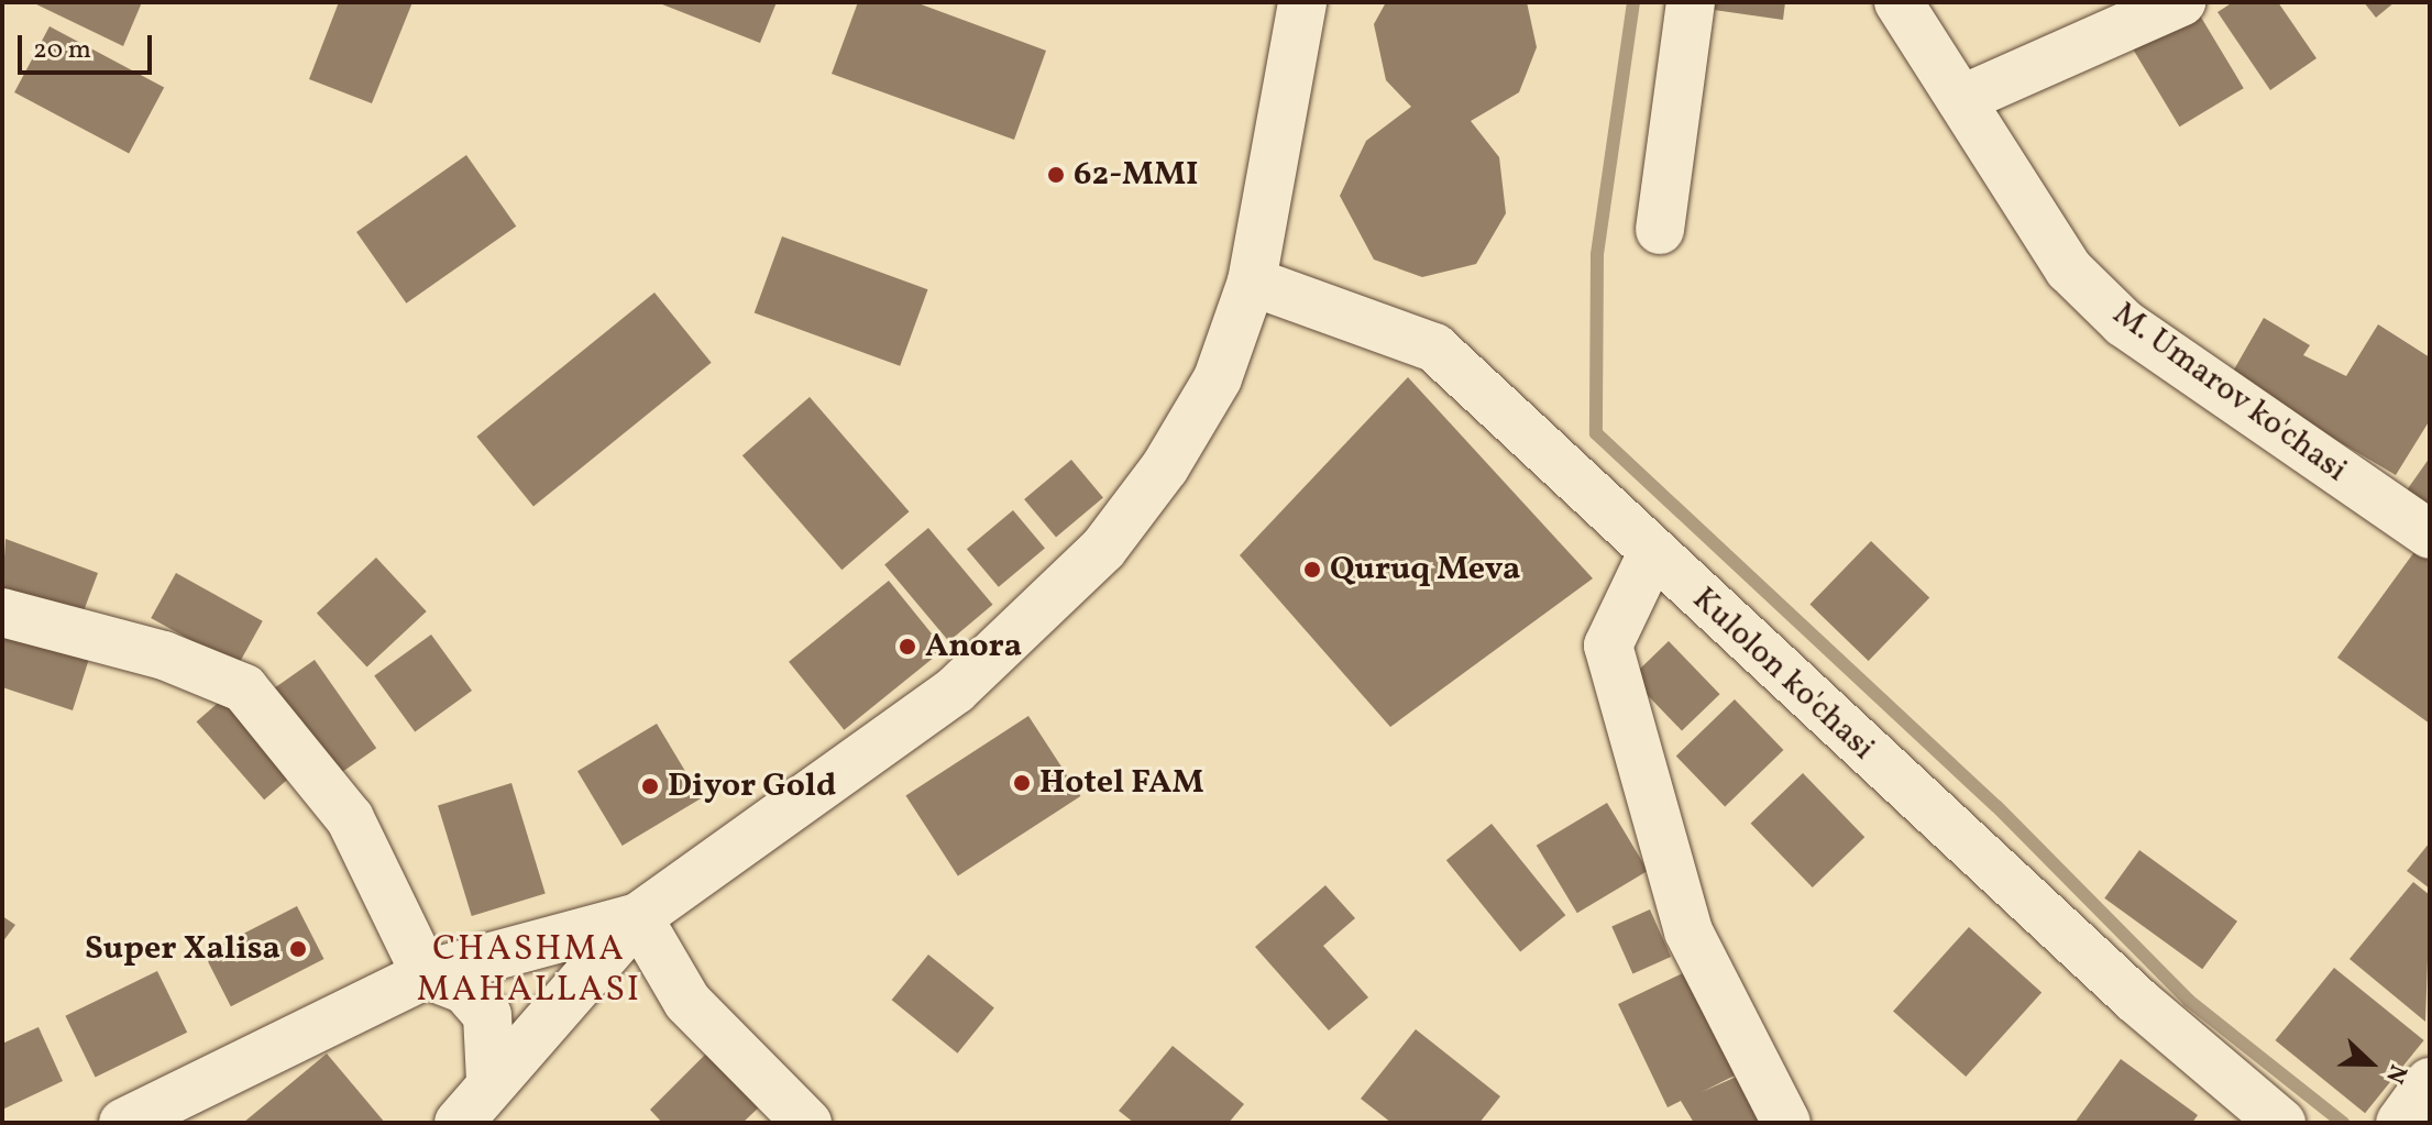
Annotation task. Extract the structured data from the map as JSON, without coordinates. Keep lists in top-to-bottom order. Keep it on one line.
{"streets":{"main road":["M. Umarov ko'chasi","Kulolon ko'chasi"]},"districts":["CHASHMA MAHALLASI"],"places":["62-MMI","Quruq Meva","Anora","Hotel FAM","Diyor Gold","Super Xalisa"],"scale_bar":"20 m","north":"right"}
